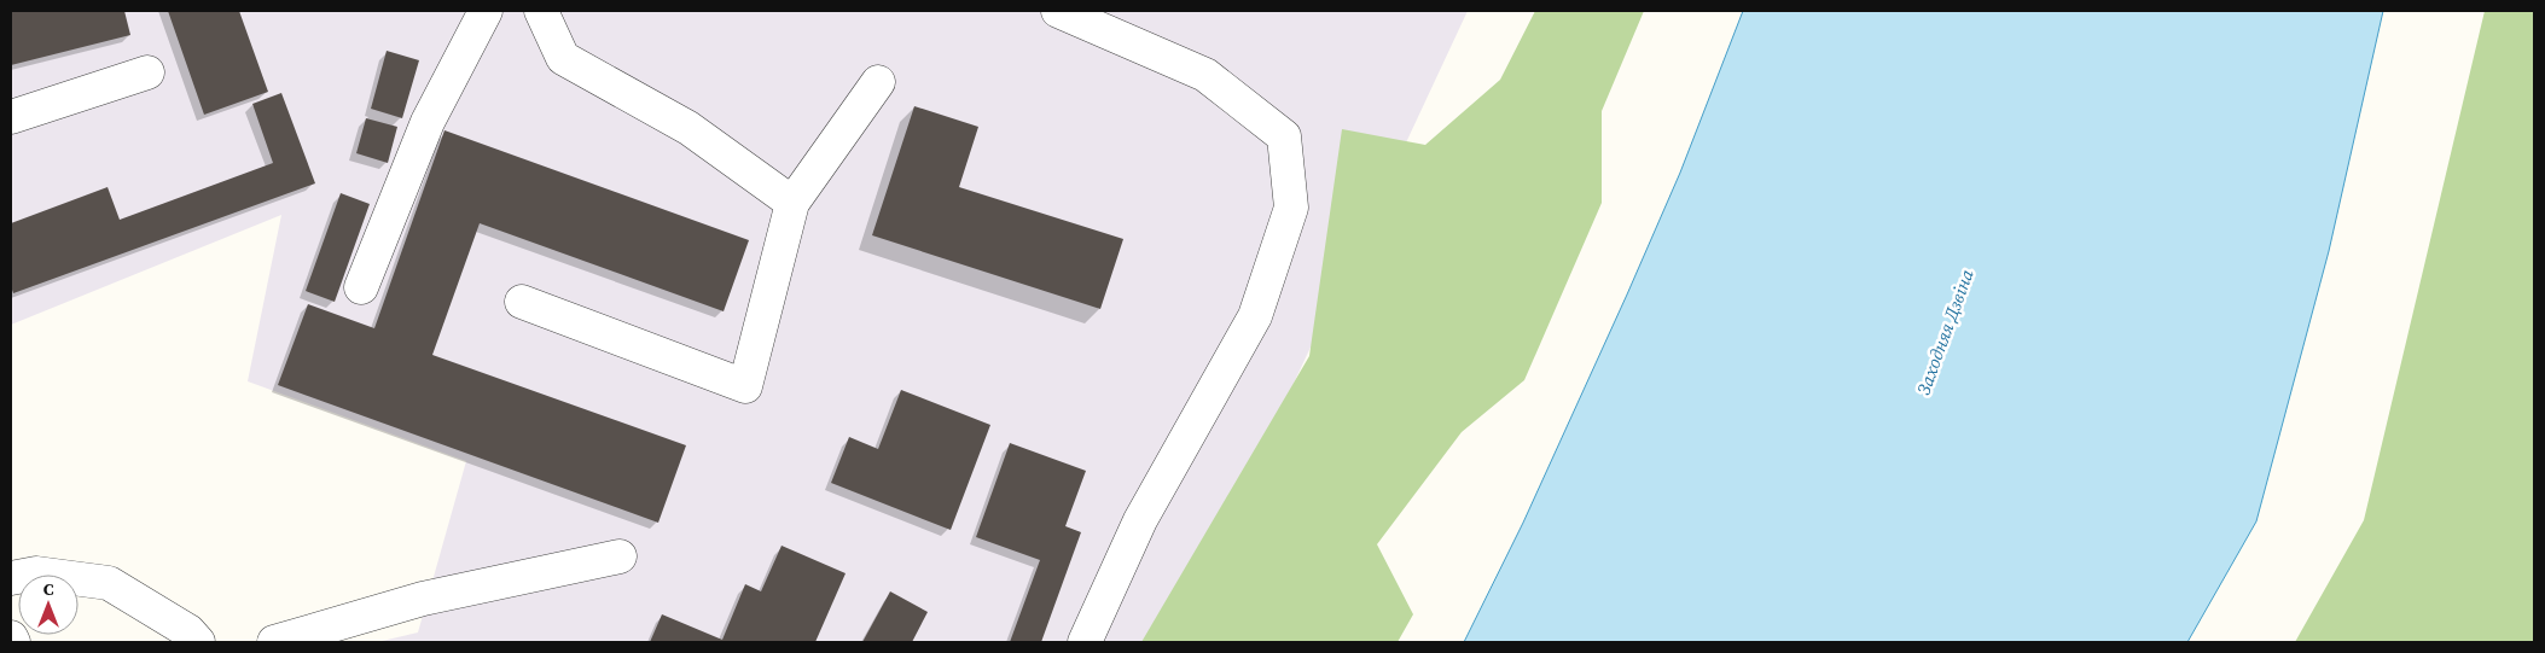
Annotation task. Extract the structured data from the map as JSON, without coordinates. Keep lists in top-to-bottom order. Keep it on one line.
{"water":["Заходняя Дзвіна"],"north":"top"}
